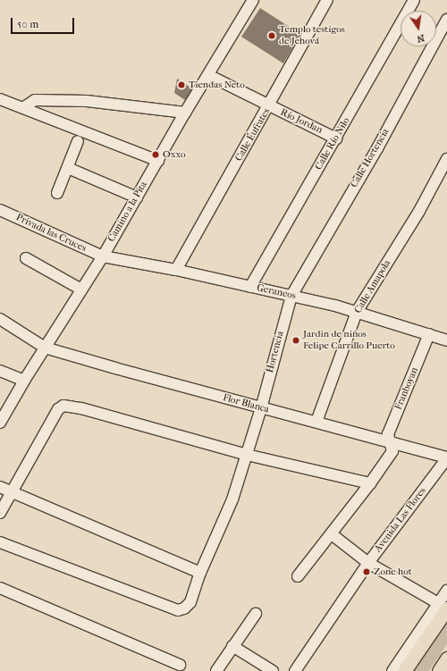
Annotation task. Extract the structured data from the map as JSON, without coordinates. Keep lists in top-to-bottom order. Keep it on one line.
{"streets":{"street":["Río Jordan","Calle Éufrates","Calle Río Nilo","Calle Hortencia","Camino a la Pita","Privada las Cruces","Calle Amapola","Geraneos","Hortencia","Franboyan","Flor Blanca","Avenida Las Flores"]},"crossings":[["Río Jordan","Calle Éufrates"],["Río Jordan","Calle Río Nilo"],["Río Jordan","Camino a la Pita"],["Calle Éufrates","Geraneos"],["Calle Río Nilo","Geraneos"],["Calle Hortencia","Geraneos"],["Calle Hortencia","Hortencia"],["Camino a la Pita","Privada las Cruces"],["Camino a la Pita","Geraneos"],["Camino a la Pita","Flor Blanca"],["Privada las Cruces","Geraneos"],["Calle Amapola","Geraneos"],["Calle Amapola","Flor Blanca"],["Geraneos","Hortencia"],["Geraneos","Franboyan"],["Hortencia","Flor Blanca"],["Franboyan","Flor Blanca"],["Flor Blanca","Avenida Las Flores"]],"places":["Templo testigos de Jehová","Tiendas Neto","Oxxo","Jardin de niños Felipe Carrillo Puerto","Zone hot"],"scale_bar":"50 m","north":"bottom"}
